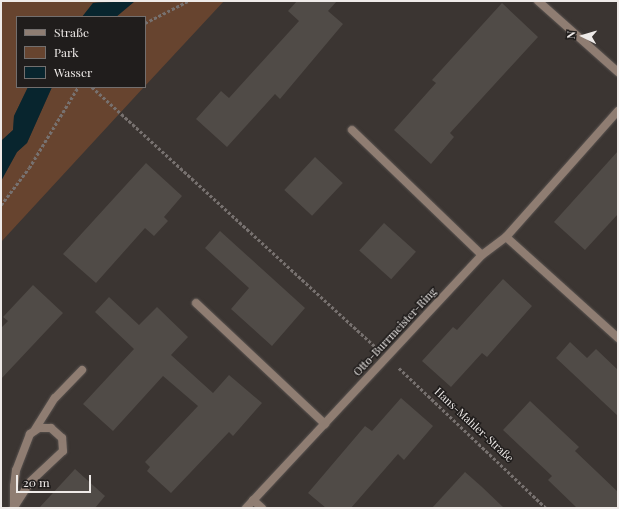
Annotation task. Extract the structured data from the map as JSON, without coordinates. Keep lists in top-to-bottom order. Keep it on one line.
{"streets":{"street":["Otto-Burrmeister-Ring"],"path":["Hans-Mahler-Straße"]},"crossings":[["Otto-Burrmeister-Ring","Hans-Mahler-Straße"]],"legend":["Straße","Park","Wasser"],"scale_bar":"20 m","north":"left"}
